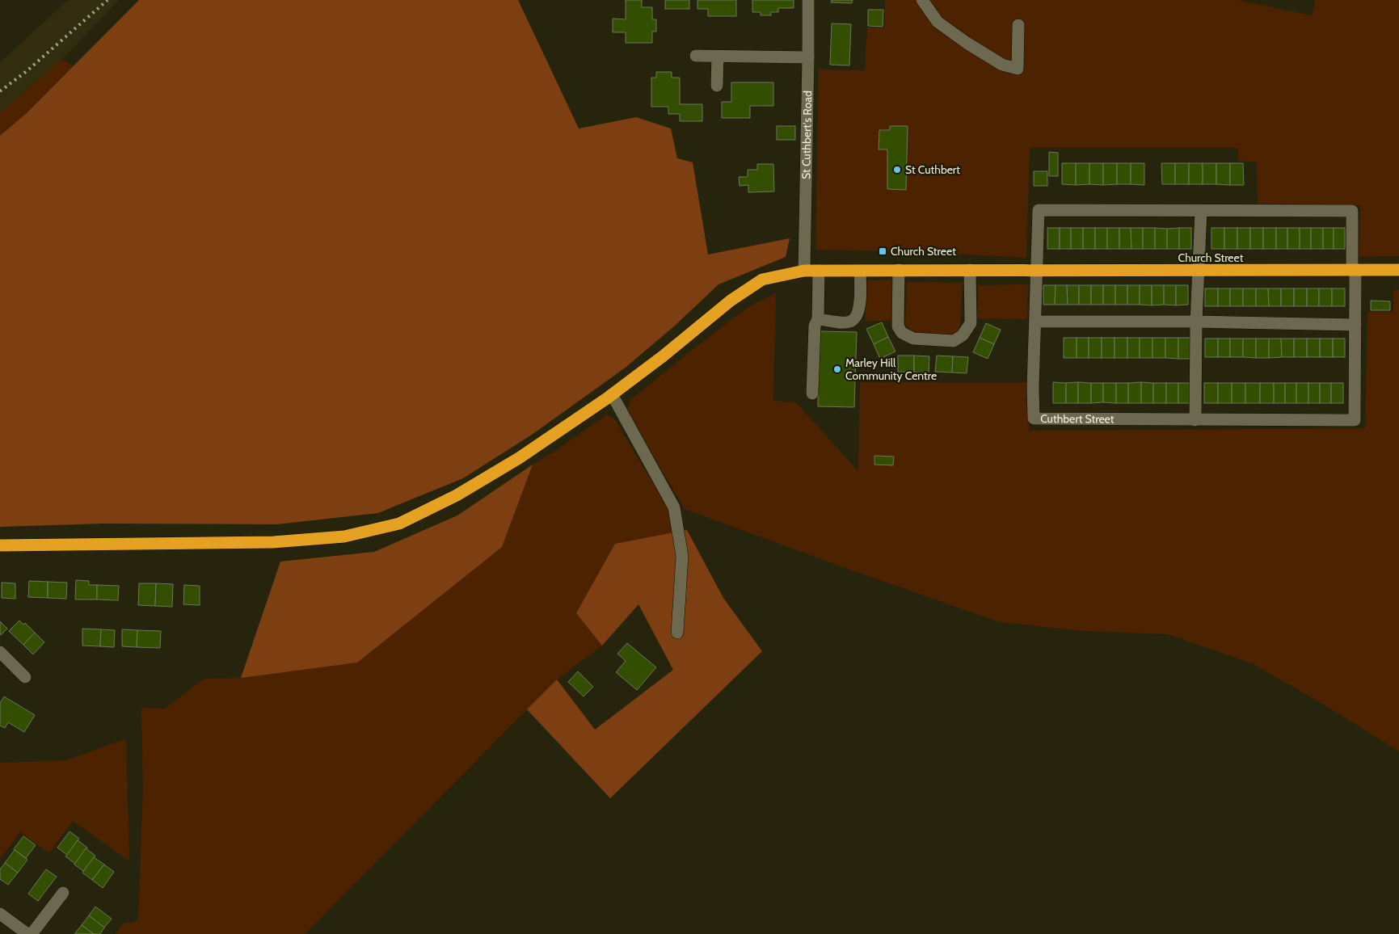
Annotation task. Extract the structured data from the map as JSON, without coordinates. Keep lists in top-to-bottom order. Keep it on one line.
{"streets":{"highway":["Church Street"],"street":["St Cuthbert's Road","Cuthbert Street"]},"crossings":[["St Cuthbert's Road","Church Street"],["Church Street","Cuthbert Street"]],"places":{"other":["St Cuthbert","Marley Hill Community Centre"],"transit":["Church Street"]}}
